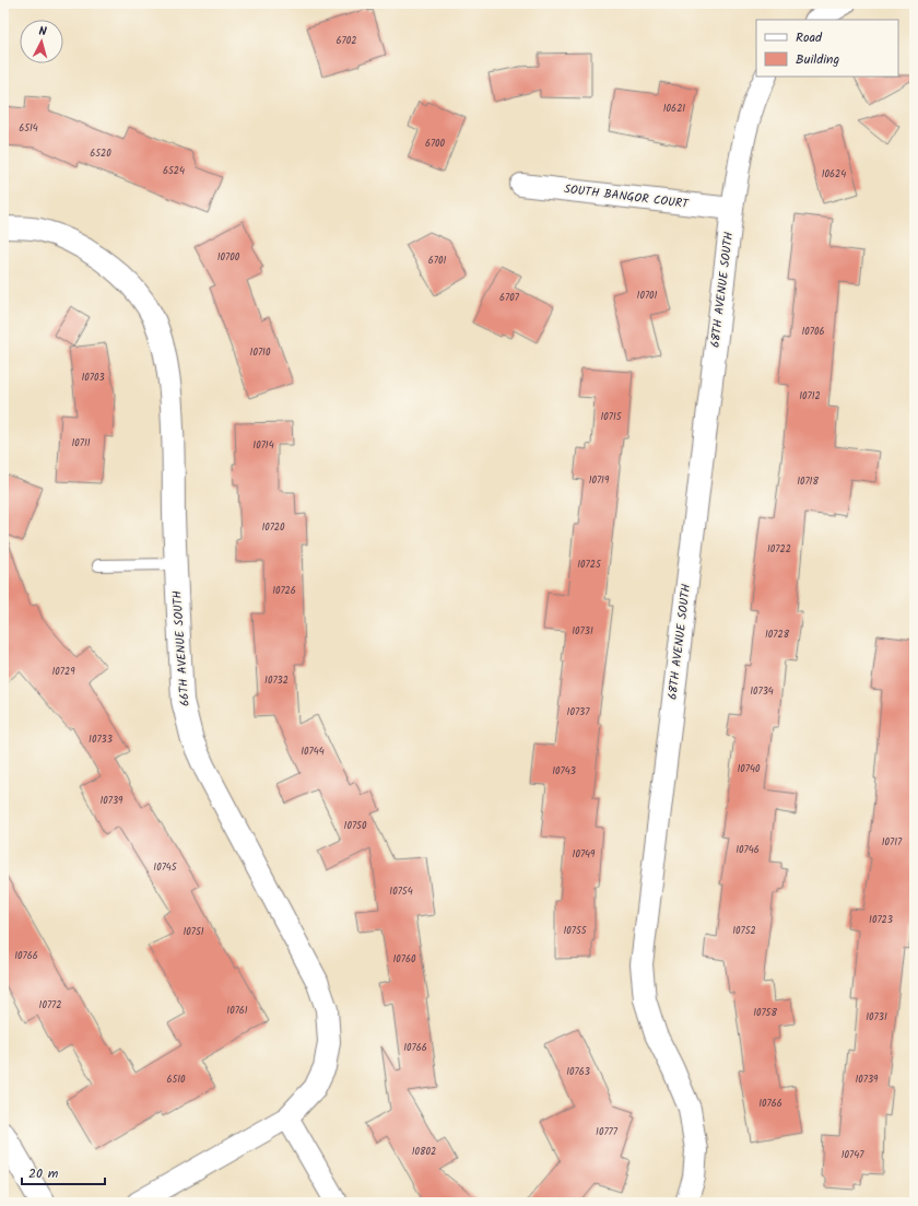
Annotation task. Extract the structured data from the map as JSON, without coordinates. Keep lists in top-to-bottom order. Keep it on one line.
{"streets":{"street":["SOUTH BANGOR COURT","68TH AVENUE SOUTH","66TH AVENUE SOUTH"]},"crossings":[["SOUTH BANGOR COURT","68TH AVENUE SOUTH"]],"house_numbers":["6702","10621","6514","6700","6520","6524","10624","10700","6701","10701","6707","10706","10710","10703","10712","10715","10711","10714","10719","10718","10720","10722","10725","10726","10731","10728","10729","10732","10734","10737","10733","10744","10740","10743","10739","10750","10717","10746","10749","10745","10754","10723","10755","10752","10751","10766","10760","10772","10761","10758","10731","10766","10763","6510","10739","10766","10777","10802","10747"],"legend":["Road","Building"],"scale_bar":"20 m","north":"top"}
